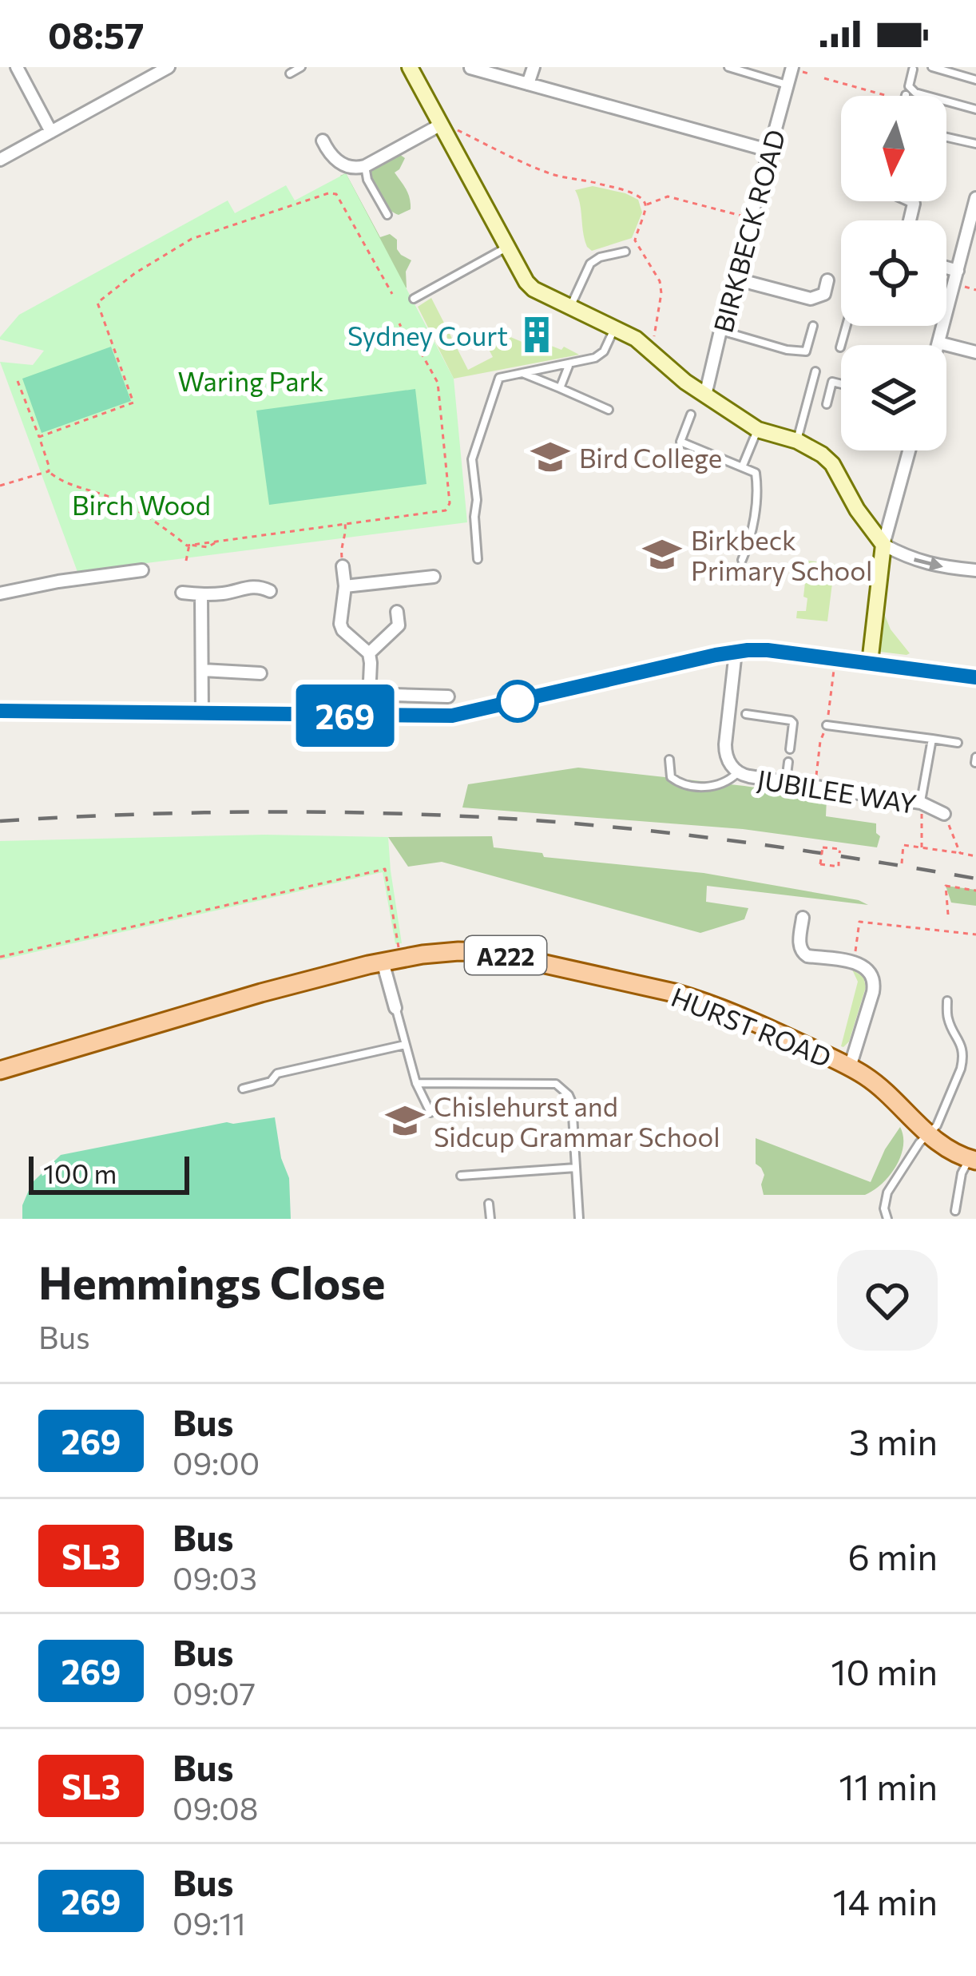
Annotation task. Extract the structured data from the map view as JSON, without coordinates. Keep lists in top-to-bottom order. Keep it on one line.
{"streets":{"main road":["A222","HURST ROAD"],"street":["BIRKBECK ROAD","JUBILEE WAY"]},"parks":["Waring Park","Birch Wood"],"places":{"building":["Sydney Court"],"school or university":["Bird College","Birkbeck Primary School","Chislehurst and Sidcup Grammar School"]},"lines":["bus line 269"],"scale_bar":"100 m","north":"bottom","page":{"status":"08:57","on_map":"269","scale":"100 m","heading":["Hemmings Close","Bus"],"list":[{"mark":"269","name":"Bus","note":"09:00","value":"3 min"},{"mark":"SL3","name":"Bus","note":"09:03","value":"6 min"},{"mark":"269","name":"Bus","note":"09:07","value":"10 min"},{"mark":"SL3","name":"Bus","note":"09:08","value":"11 min"},{"mark":"269","name":"Bus","note":"09:11","value":"14 min"}]}}
